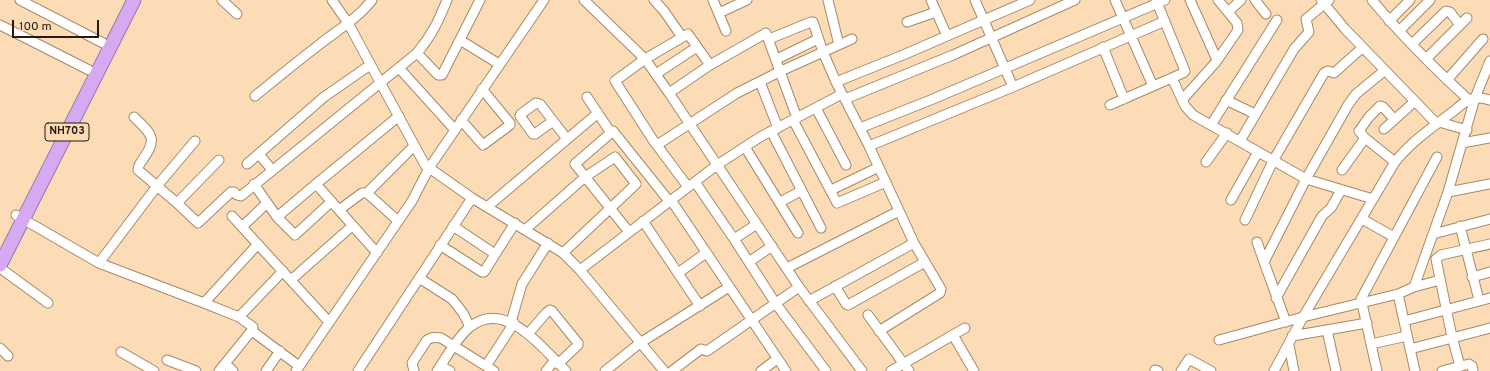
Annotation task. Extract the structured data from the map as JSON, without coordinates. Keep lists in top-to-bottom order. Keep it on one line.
{"streets":{"highway":["NH703"]},"scale_bar":"100 m"}
